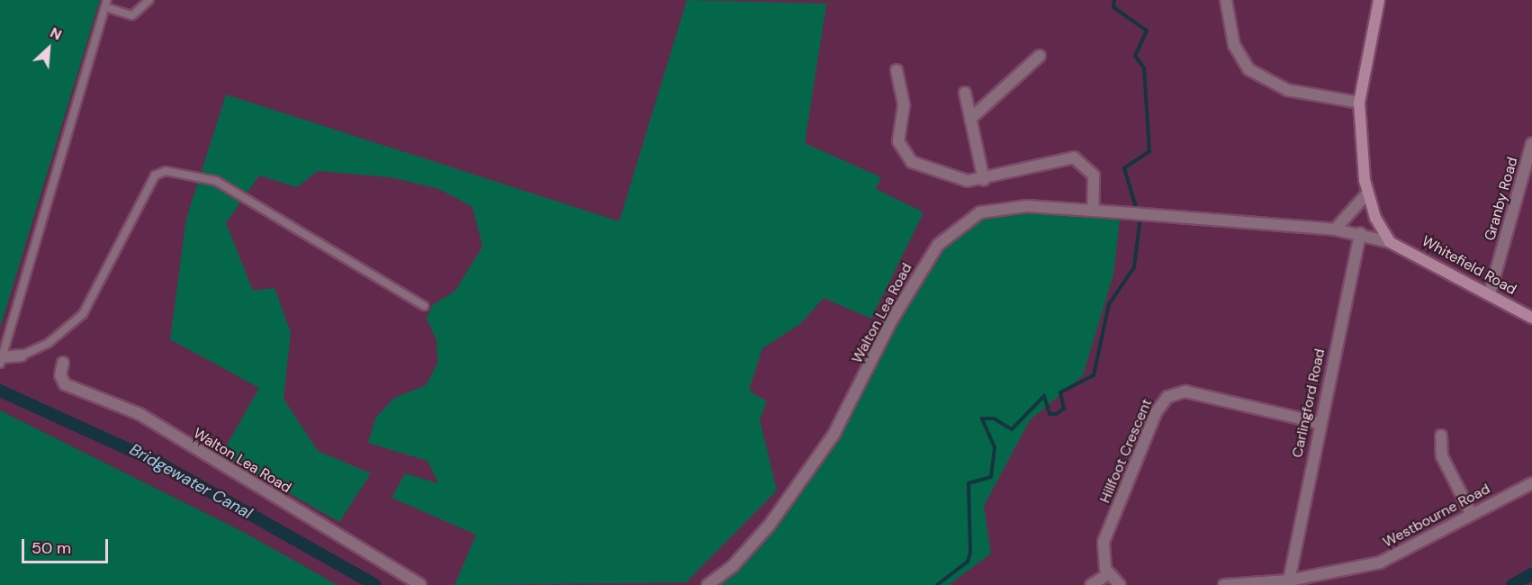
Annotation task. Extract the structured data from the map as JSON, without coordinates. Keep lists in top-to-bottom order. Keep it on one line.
{"streets":{"street":["Granby Road","Whitefield Road","Walton Lea Road","Carlingford Road","Hillfoot Crescent","Westbourne Road"]},"crossings":[["Granby Road","Whitefield Road"],["Whitefield Road","Walton Lea Road"],["Walton Lea Road","Carlingford Road"],["Carlingford Road","Hillfoot Crescent"],["Carlingford Road","Westbourne Road"]],"water":["Bridgewater Canal"],"scale_bar":"50 m","north":"top right"}
